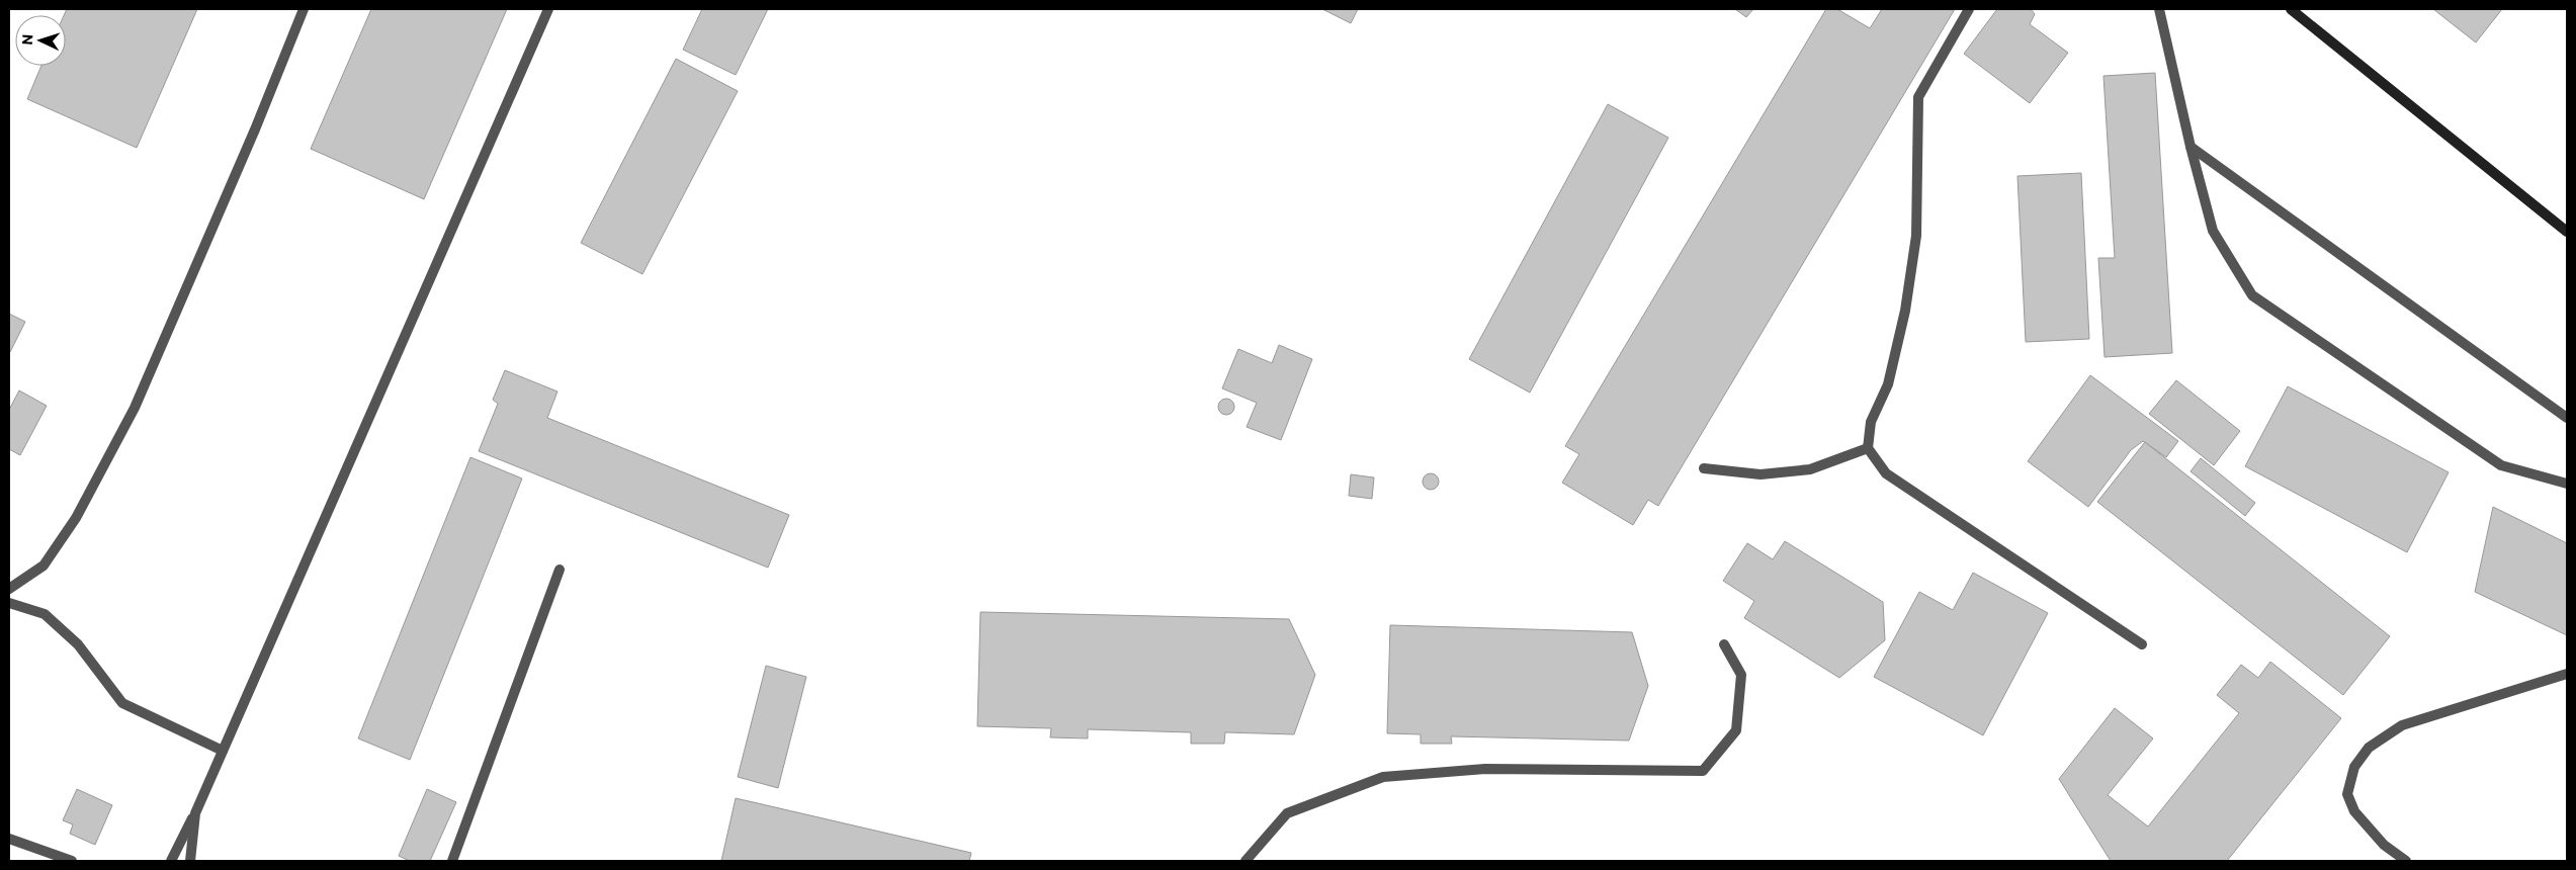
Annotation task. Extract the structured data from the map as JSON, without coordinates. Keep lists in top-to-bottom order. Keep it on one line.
{"north":"left"}
